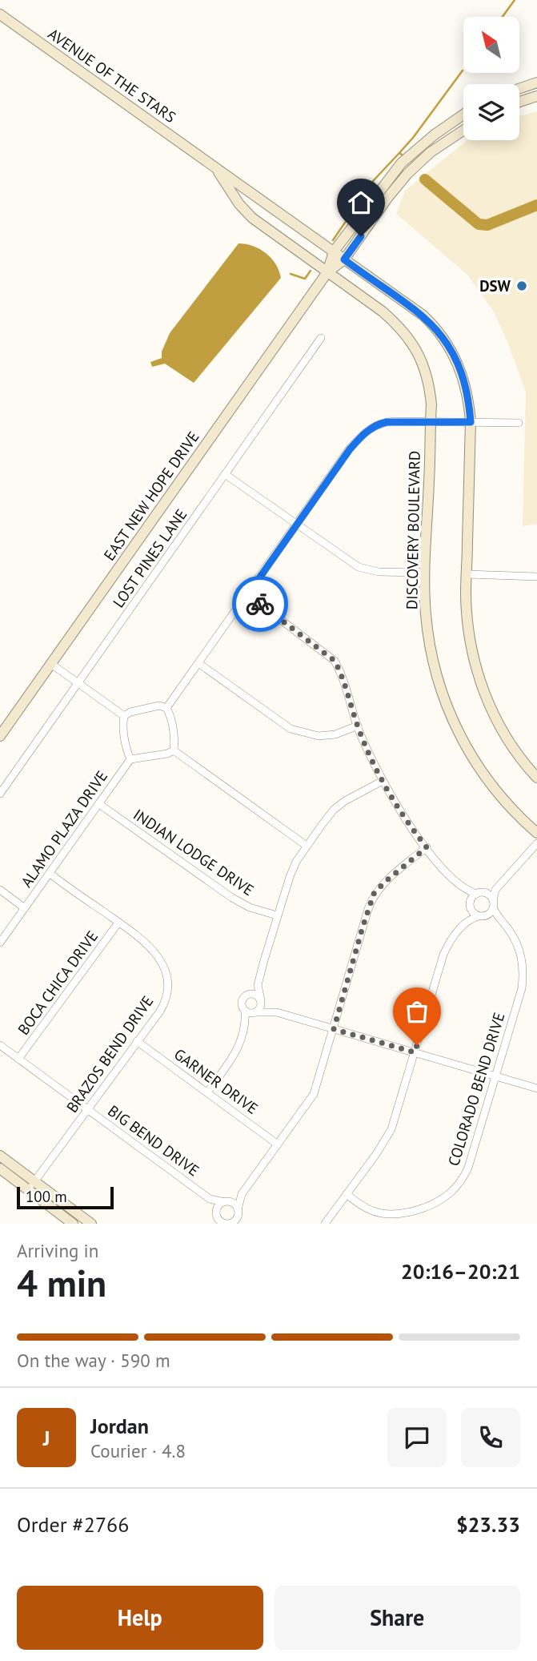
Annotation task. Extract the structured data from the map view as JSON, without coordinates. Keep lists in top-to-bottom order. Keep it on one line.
{"streets":{"street":["AVENUE OF THE STARS","EAST NEW HOPE DRIVE","DISCOVERY BOULEVARD","LOST PINES LANE","ALAMO PLAZA DRIVE","INDIAN LODGE DRIVE","BOCA CHICA DRIVE","BRAZOS BEND DRIVE","GARNER DRIVE","COLORADO BEND DRIVE","BIG BEND DRIVE"]},"crossings":[["AVENUE OF THE STARS","EAST NEW HOPE DRIVE"],["AVENUE OF THE STARS","DISCOVERY BOULEVARD"],["EAST NEW HOPE DRIVE","DISCOVERY BOULEVARD"],["ALAMO PLAZA DRIVE","INDIAN LODGE DRIVE"],["ALAMO PLAZA DRIVE","BRAZOS BEND DRIVE"],["BOCA CHICA DRIVE","BRAZOS BEND DRIVE"],["BOCA CHICA DRIVE","BIG BEND DRIVE"],["BRAZOS BEND DRIVE","GARNER DRIVE"],["BRAZOS BEND DRIVE","BIG BEND DRIVE"]],"places":["DSW"],"scale_bar":"100 m","north":"top left","page":{"scale":"100 m","heading":["4 min","Arriving in","20:16–20:21"],"panel":["Jordan","Courier · 4.8","Order #2766","$23.33"],"bar":"On the way · 590 m","round":"J","buttons":["Help","Share"]}}
